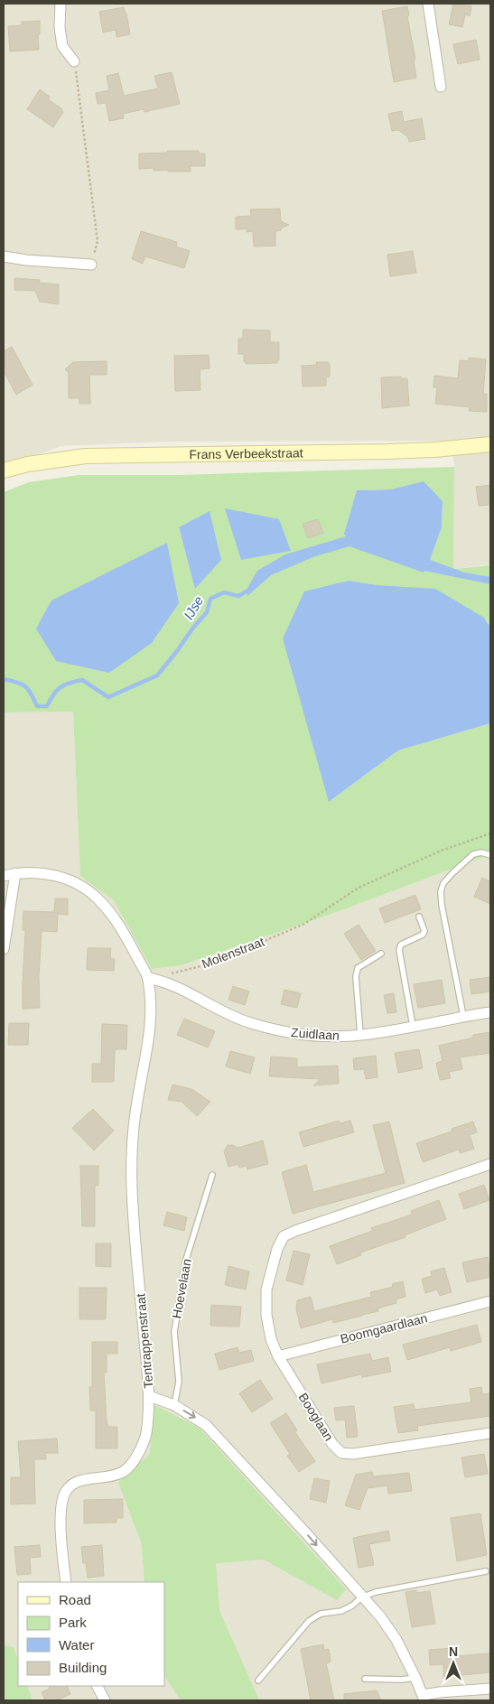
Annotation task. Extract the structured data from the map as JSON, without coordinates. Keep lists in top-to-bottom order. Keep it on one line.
{"streets":{"main road":["Frans Verbeekstraat"],"street":["Zuidlaan","Boomgaardlaan","Tentrappenstraat","Booglaan"],"lane":["Hoevelaan"],"path":["Molenstraat"]},"crossings":[["Zuidlaan","Tentrappenstraat"],["Hoevelaan","Tentrappenstraat"],["Boomgaardlaan","Booglaan"]],"water":["IJse"],"legend":["Road","Park","Water","Building"],"north":"top"}
